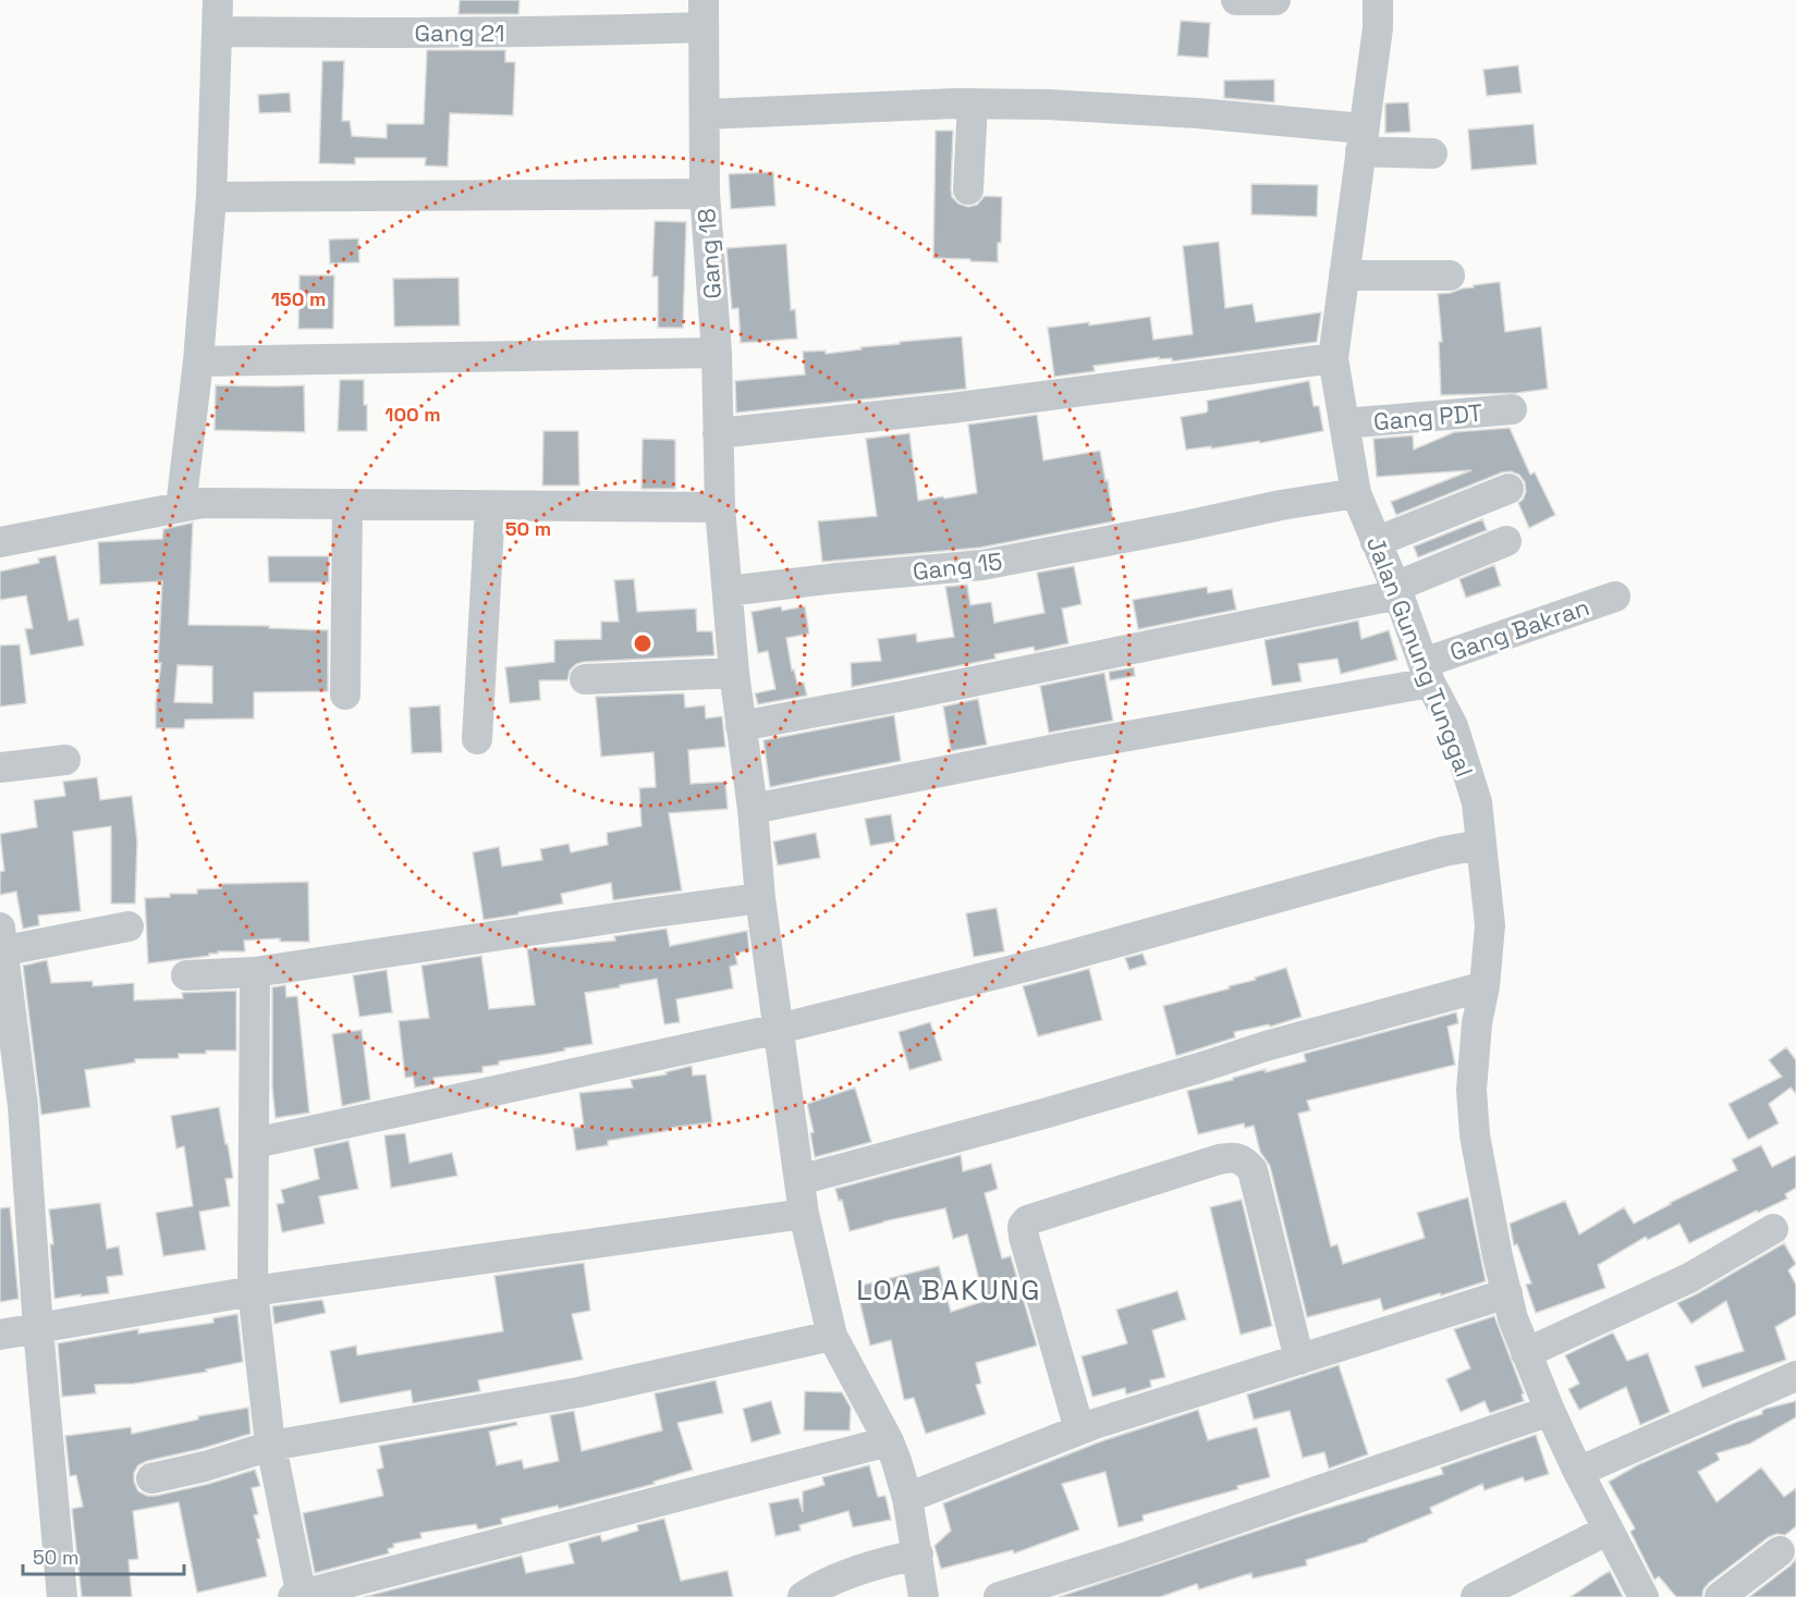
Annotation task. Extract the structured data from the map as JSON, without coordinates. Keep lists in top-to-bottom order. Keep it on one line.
{"streets":{"street":["Gang 21","Gang 18","Gang PDT","Gang 15","Gang Bakran","Jalan Gunung Tunggal"]},"crossings":[["Gang 21","Gang 18"],["Gang 18","Gang 15"],["Gang 18","Gang Bakran"],["Gang PDT","Jalan Gunung Tunggal"],["Gang 15","Jalan Gunung Tunggal"],["Gang Bakran","Jalan Gunung Tunggal"]],"districts":["LOA BAKUNG"],"scale_bar":"50 m","rings":["150 m","100 m","50 m"]}
